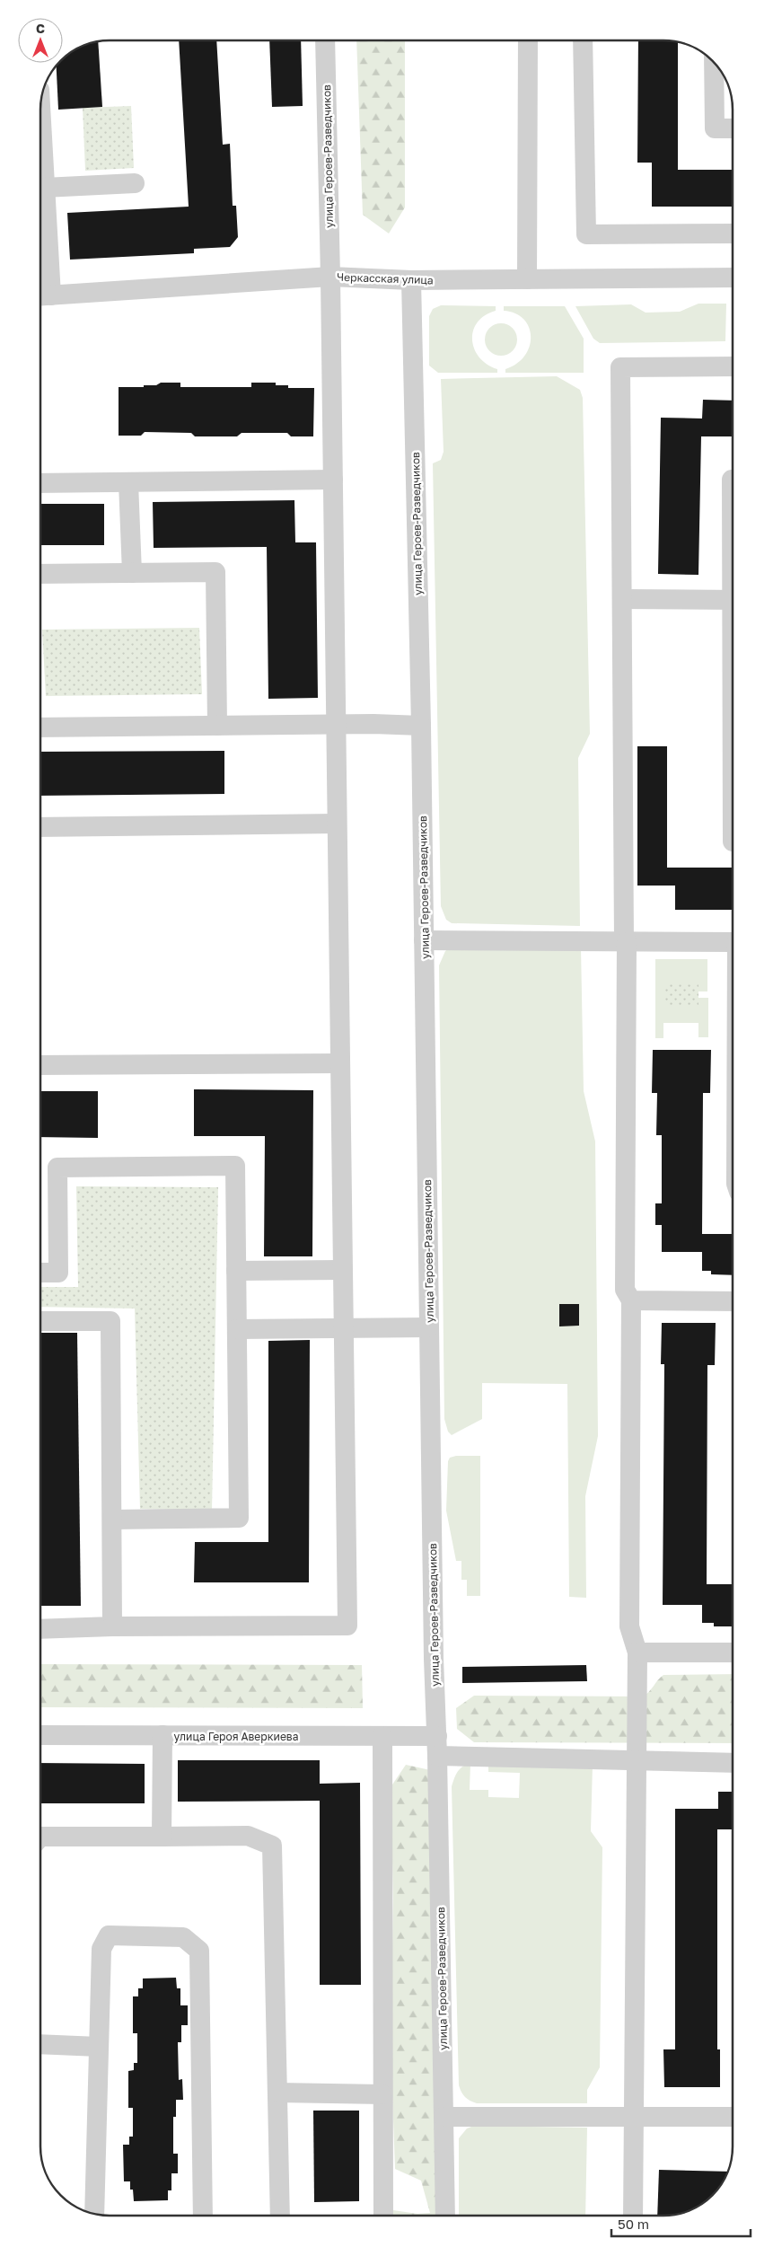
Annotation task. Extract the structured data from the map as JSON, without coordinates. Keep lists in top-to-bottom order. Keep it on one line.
{"streets":{"street":["улица Героев-Разведчиков","Черкасская улица","улица Героя Аверкиева"]},"crossings":[["улица Героев-Разведчиков","Черкасская улица"],["улица Героев-Разведчиков","улица Героя Аверкиева"]],"scale_bar":"50 m","north":"top"}
